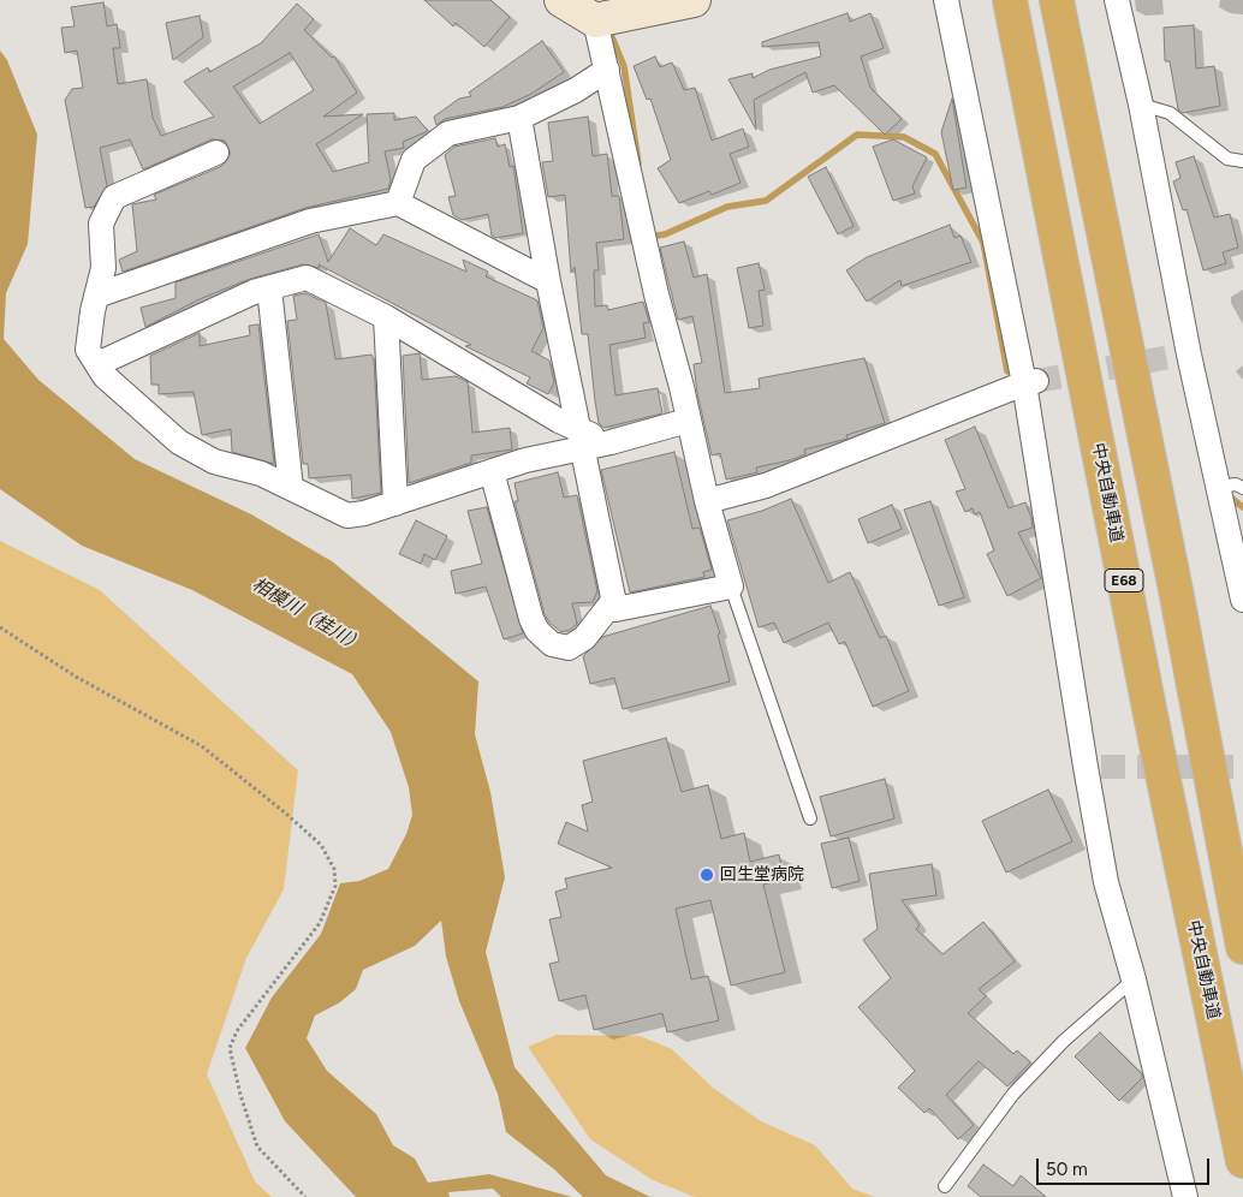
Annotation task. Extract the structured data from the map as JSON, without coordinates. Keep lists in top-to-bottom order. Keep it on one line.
{"streets":{"highway":["中央自動車道","E68"]},"water":["相模川（桂川）"],"places":["回生堂病院"],"scale_bar":"50 m"}
